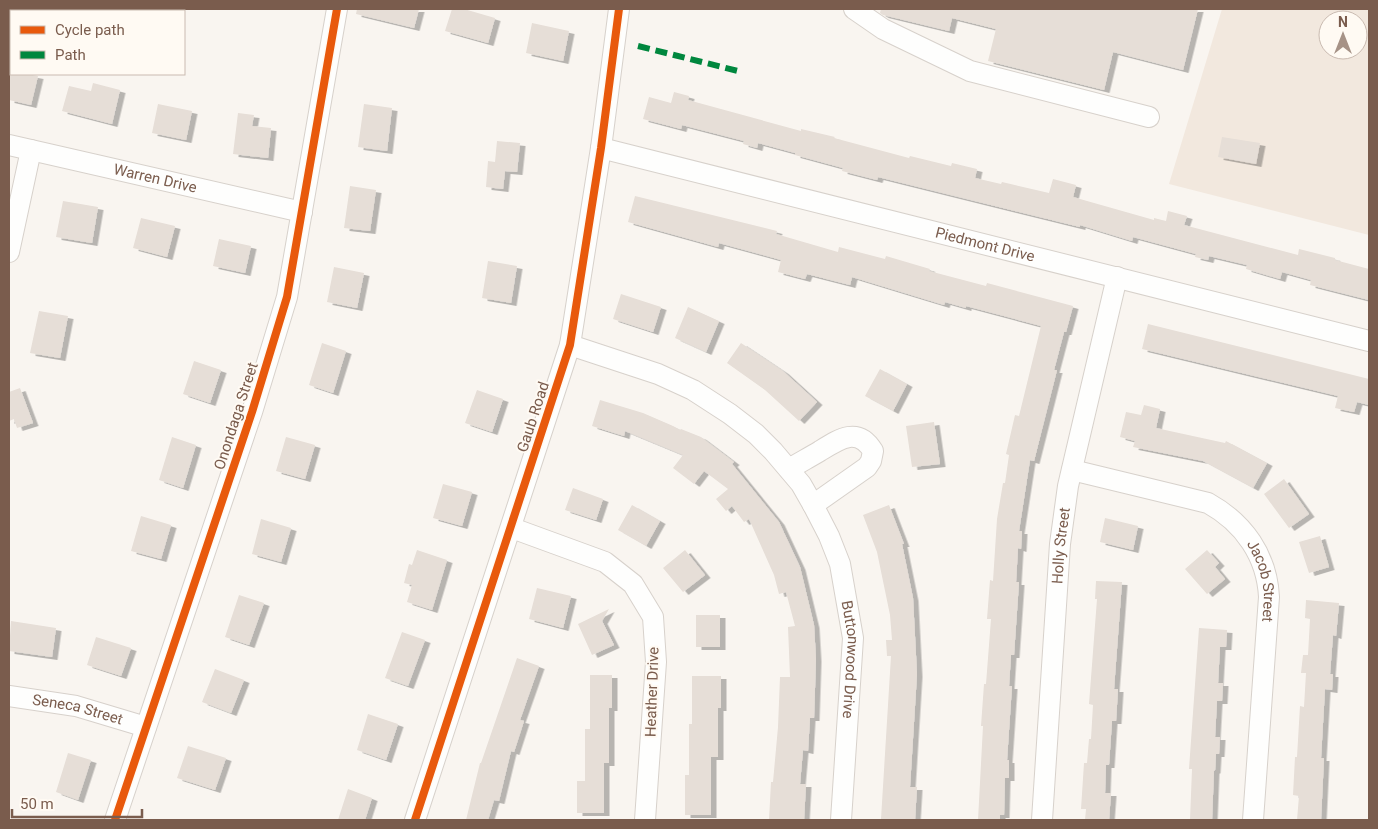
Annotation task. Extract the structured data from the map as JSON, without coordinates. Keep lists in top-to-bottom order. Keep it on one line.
{"streets":{"street":["Warren Drive","Piedmont Drive","Onondaga Street","Gaub Road","Holly Street","Jacob Street","Buttonwood Drive","Heather Drive","Seneca Street"]},"crossings":[["Warren Drive","Onondaga Street"],["Piedmont Drive","Gaub Road"],["Piedmont Drive","Holly Street"],["Onondaga Street","Seneca Street"],["Gaub Road","Buttonwood Drive"],["Gaub Road","Heather Drive"],["Holly Street","Jacob Street"]],"legend":["Cycle path","Path"],"scale_bar":"50 m","north":"top"}
